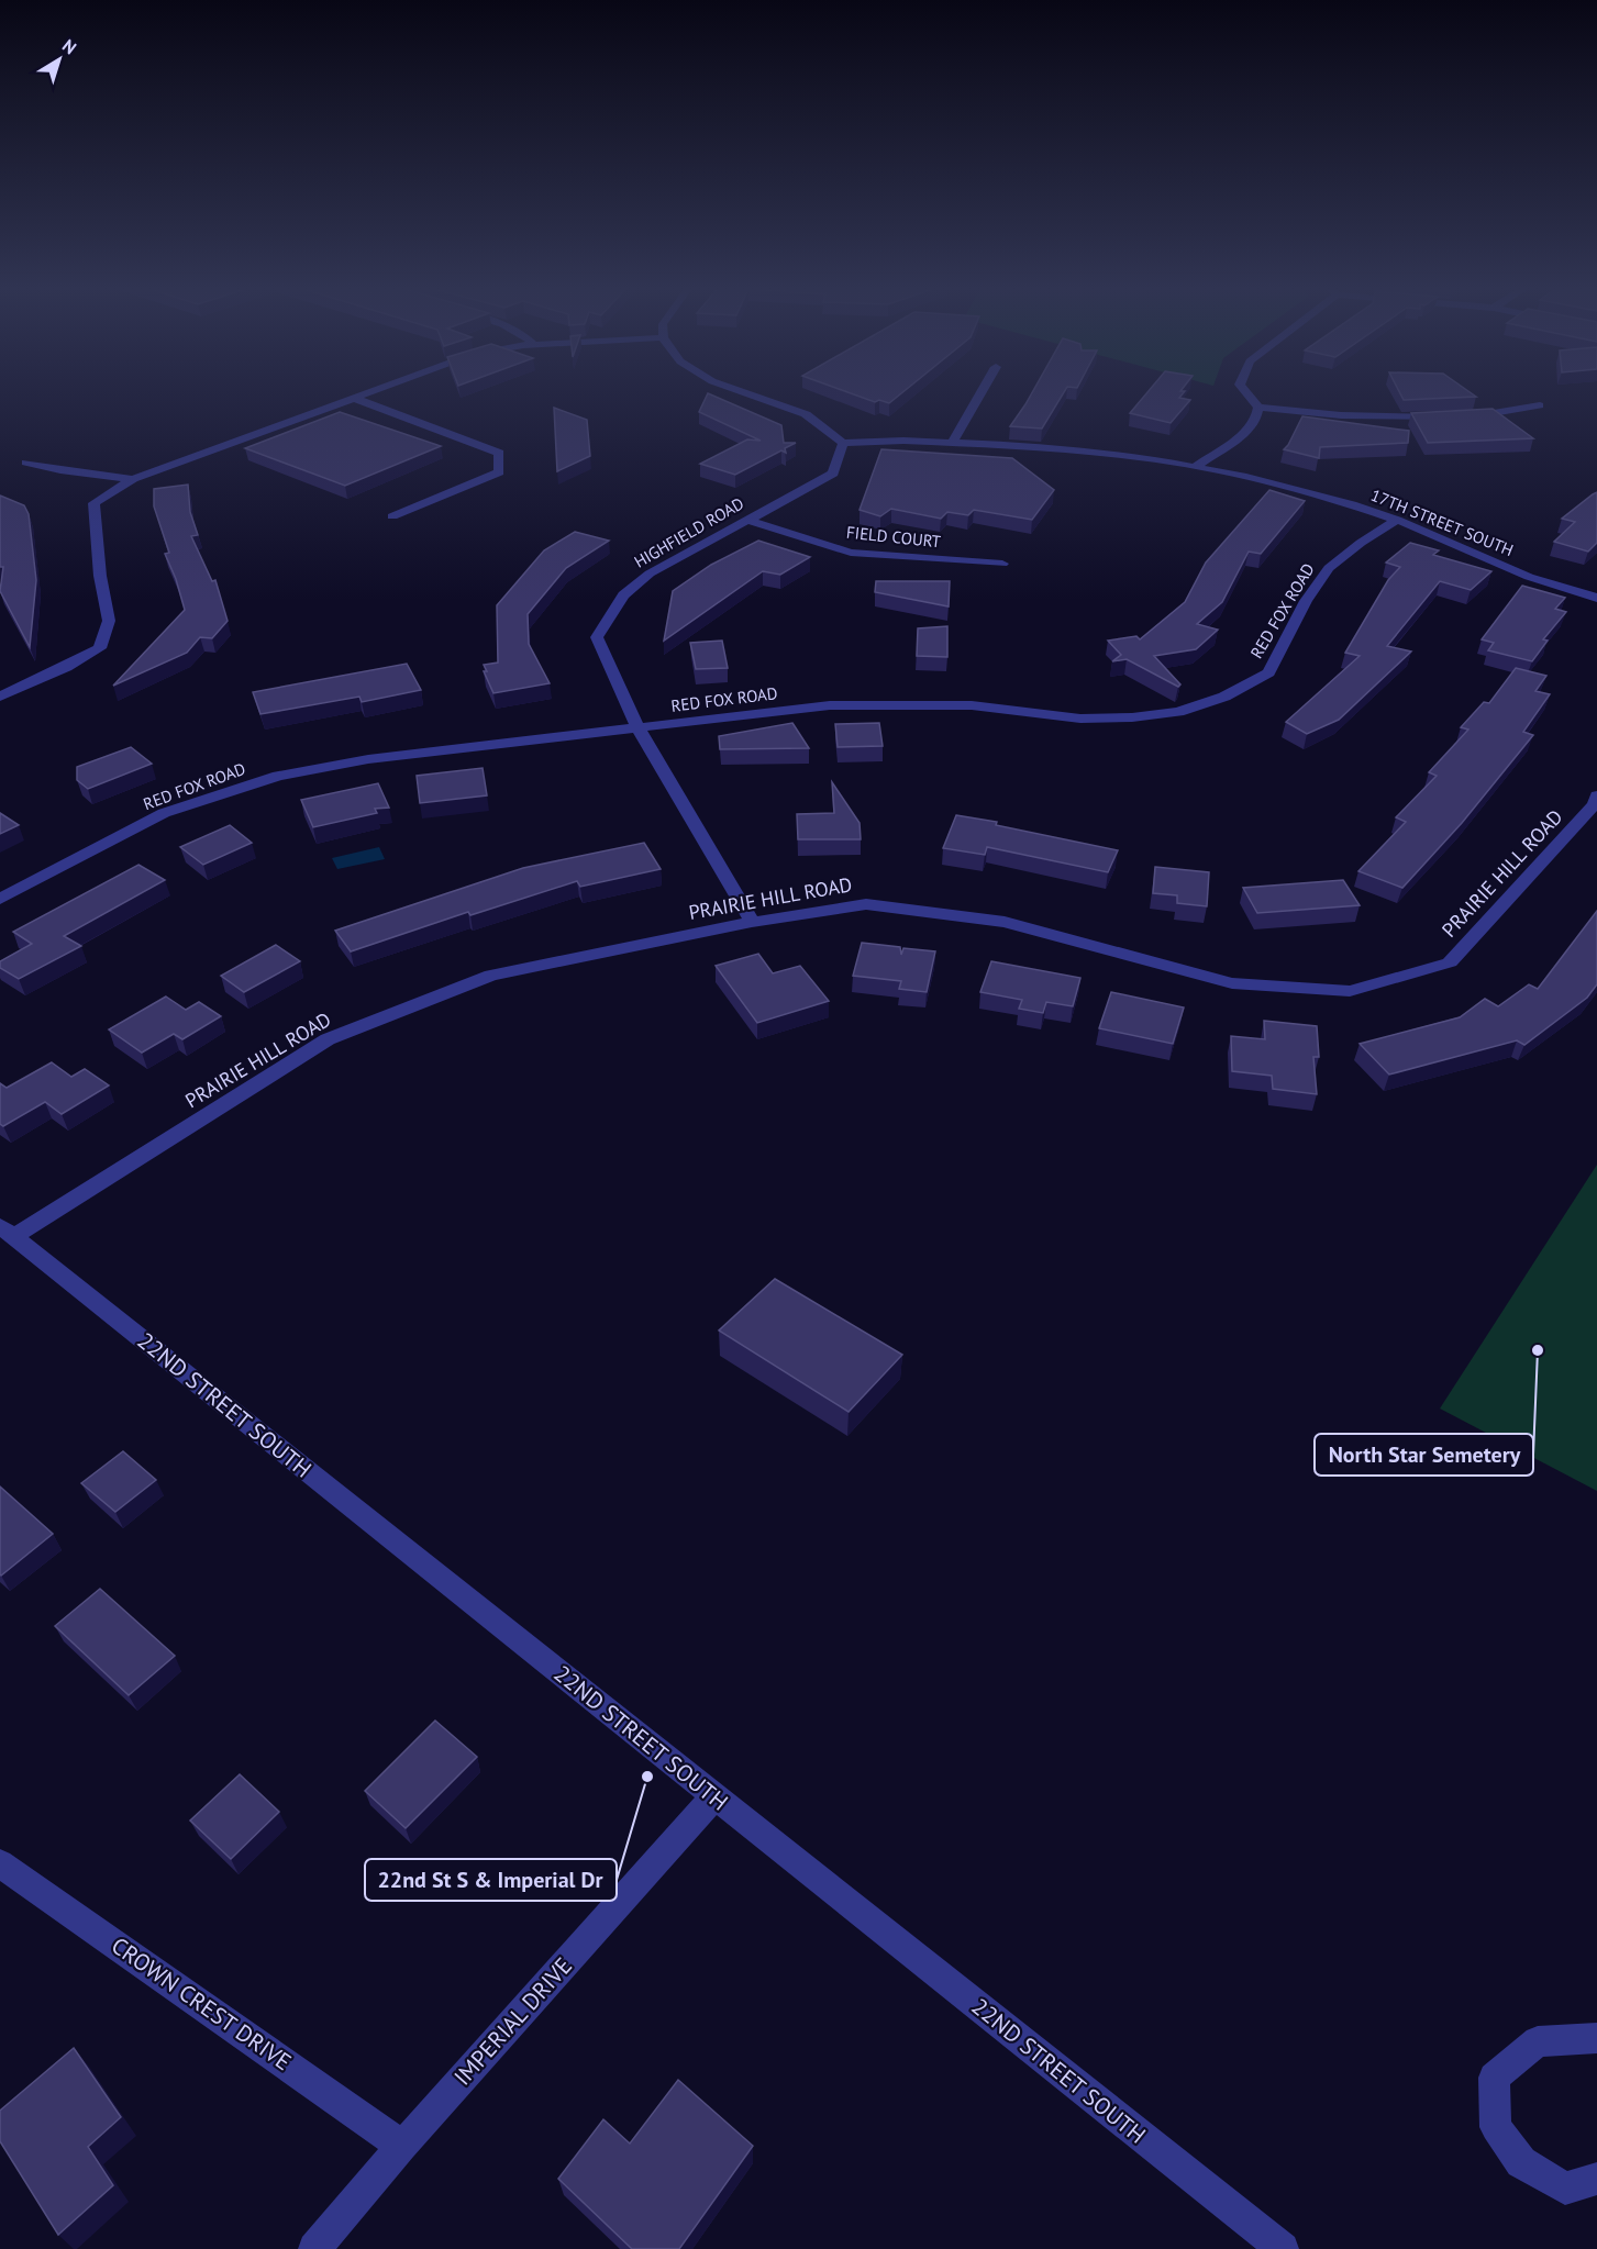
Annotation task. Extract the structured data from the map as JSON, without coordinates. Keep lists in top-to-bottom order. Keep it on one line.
{"streets":{"street":["17TH STREET SOUTH","HIGHFIELD ROAD","FIELD COURT","RED FOX ROAD","PRAIRIE HILL ROAD","22ND STREET SOUTH","CROWN CREST DRIVE","IMPERIAL DRIVE"]},"crossings":[["17TH STREET SOUTH","HIGHFIELD ROAD"],["17TH STREET SOUTH","RED FOX ROAD"],["HIGHFIELD ROAD","FIELD COURT"],["HIGHFIELD ROAD","RED FOX ROAD"],["HIGHFIELD ROAD","PRAIRIE HILL ROAD"],["PRAIRIE HILL ROAD","22ND STREET SOUTH"],["22ND STREET SOUTH","IMPERIAL DRIVE"],["CROWN CREST DRIVE","IMPERIAL DRIVE"]],"places":["North Star Semetery","22nd St S & Imperial Dr"],"north":"top right"}
